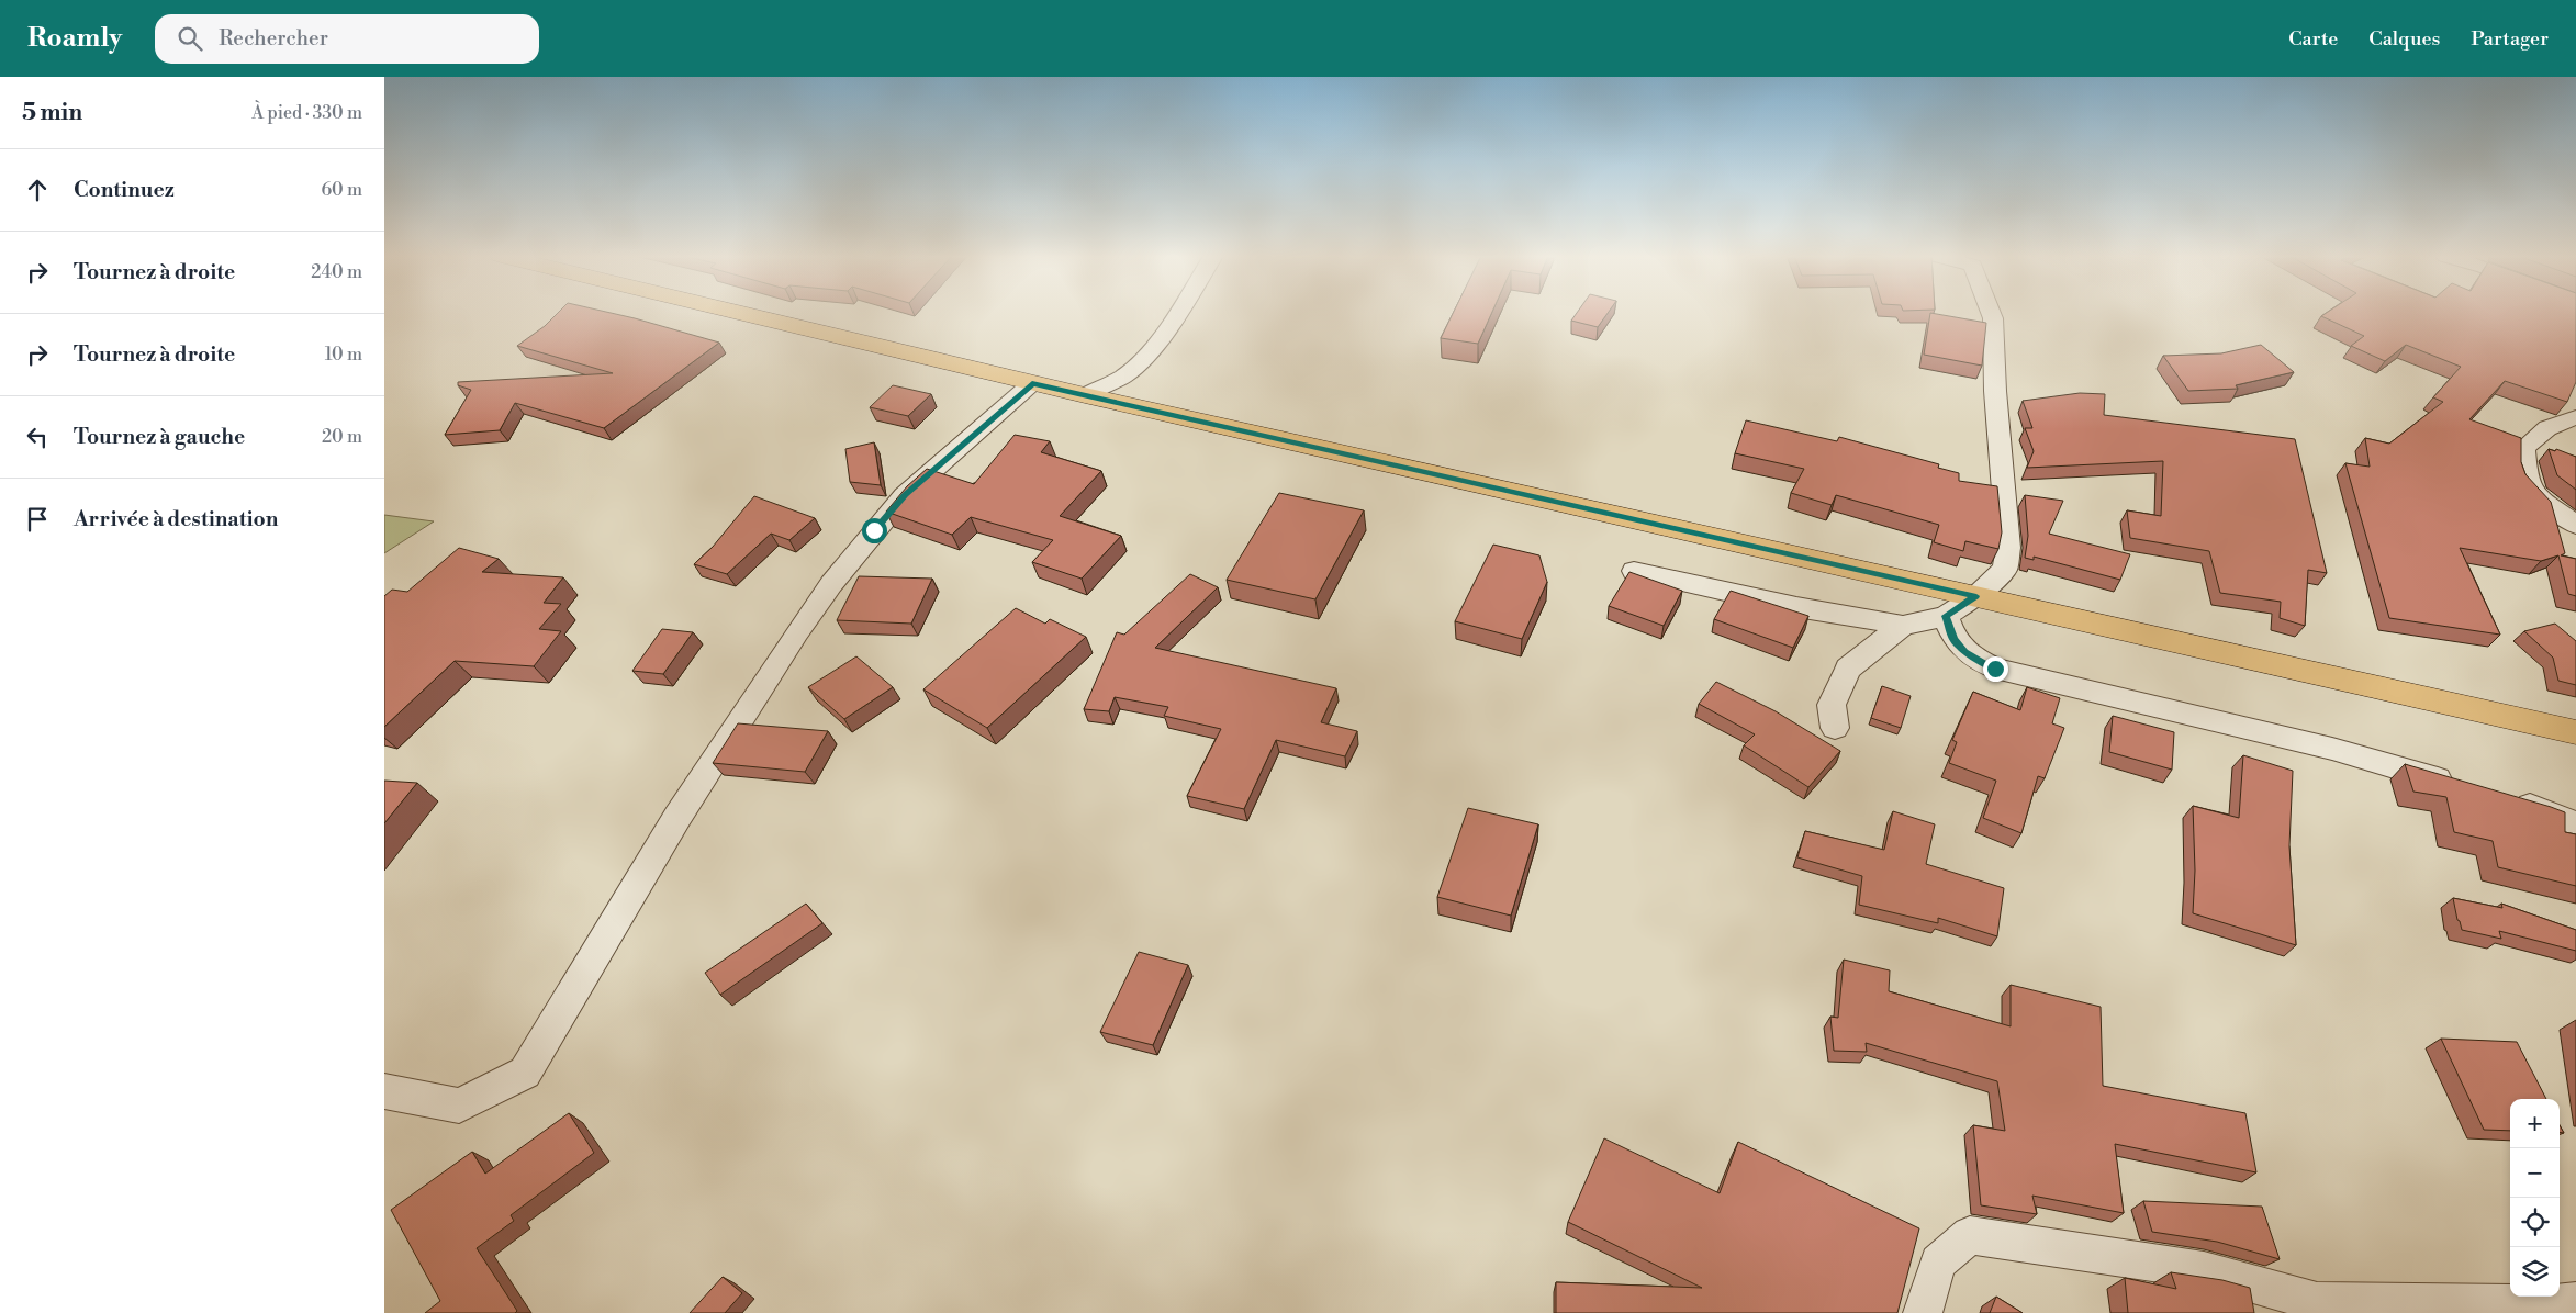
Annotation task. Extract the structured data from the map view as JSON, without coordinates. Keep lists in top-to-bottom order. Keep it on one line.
{"page":{"header":"Roamly","search":"Rechercher","nav":["Carte","Calques","Partager"],"heading":["5 min","À pied · 330 m"],"list":[["Continuez","60 m"],["Tournez à droite","240 m"],["Tournez à droite","10 m"],["Tournez à gauche","20 m"],"Arrivée à destination"],"map_buttons":["+","−"]}}
